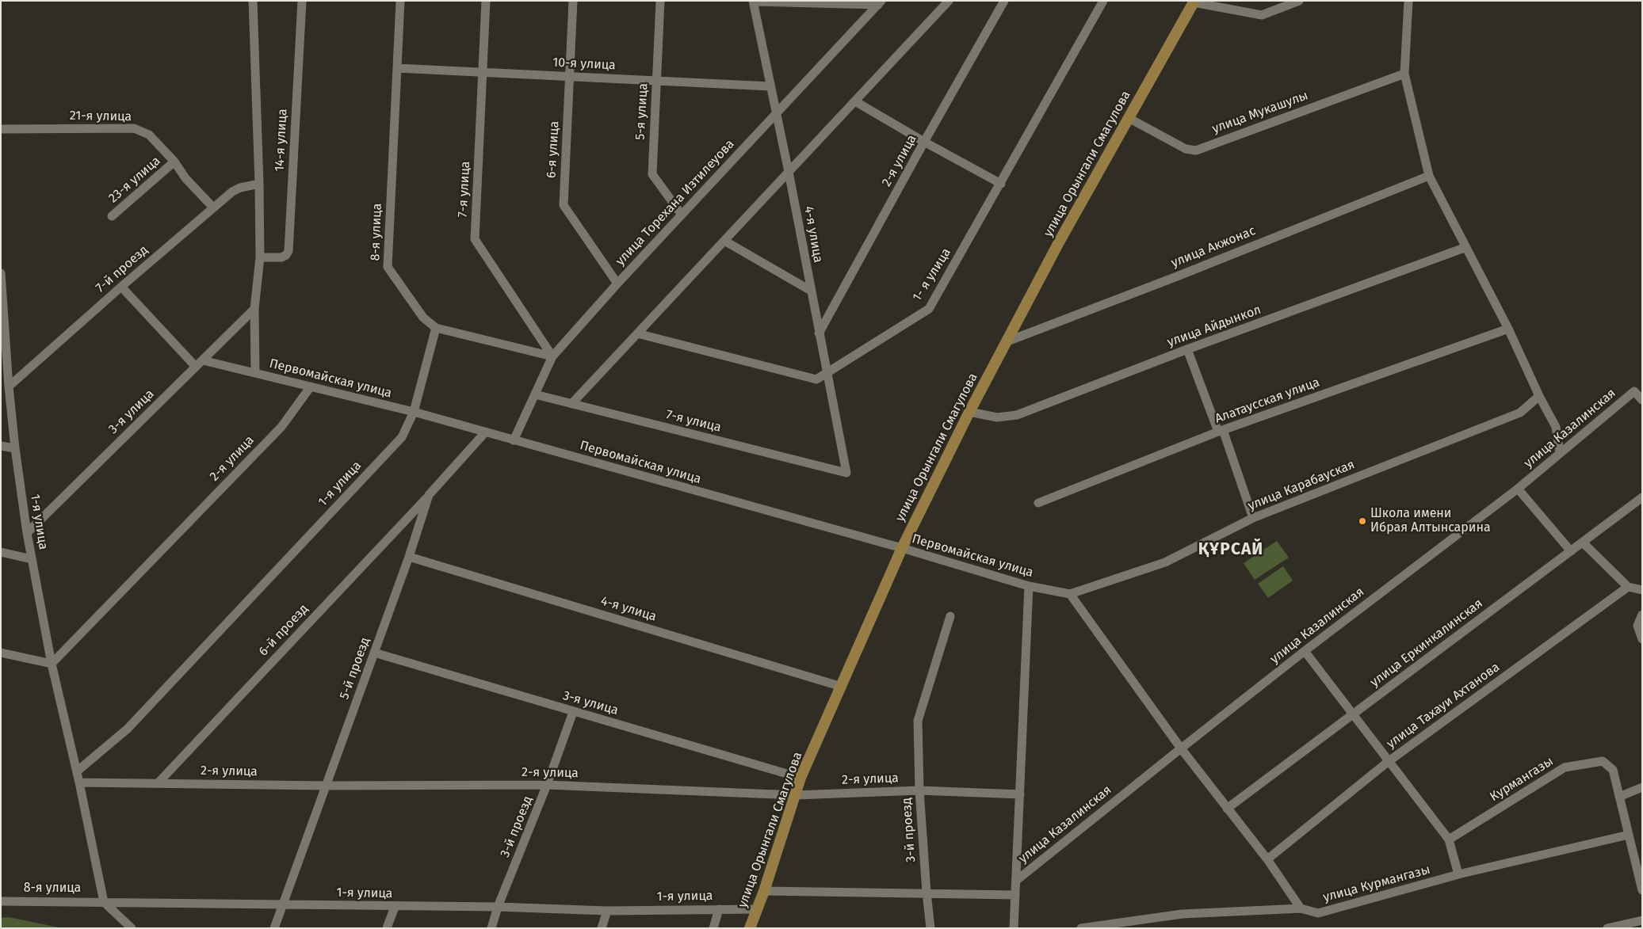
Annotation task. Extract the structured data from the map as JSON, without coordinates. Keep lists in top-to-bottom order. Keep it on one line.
{"streets":{"main road":["улица Орынгали Смагулова"],"street":["10-я улица","5-я улица","улица Мукашулы","21-я улица","14-я улица","6-я улица","2-я улица","23-я улица","7-я улица","улица Торехана Изтилеуова","8-я улица","4-я улица","улица Акжонас","7-й проезд","1- я улица","улица Айдынкол","Первомайская улица","Алатаусская улица","3-я улица","улица Казалинская","1-я улица","улица Карабауская","6-й проезд","улица Еркинкалинская","5-й проезд","улица Тахауи Ахтанова","Курмангазы","3-й проезд","улица Курмангазы"]},"crossings":[["10-я улица","5-я улица"],["10-я улица","6-я улица"],["10-я улица","7-я улица"],["10-я улица","8-я улица"],["10-я улица","4-я улица"],["5-я улица","улица Торехана Изтилеуова"],["улица Мукашулы","улица Орынгали Смагулова"],["21-я улица","23-я улица"],["21-я улица","7-й проезд"],["6-я улица","улица Торехана Изтилеуова"],["2-я улица","улица Орынгали Смагулова"],["2-я улица","4-я улица"],["2-я улица","Первомайская улица"],["2-я улица","1-я улица"],["2-я улица","6-й проезд"],["2-я улица","5-й проезд"],["2-я улица","3-й проезд"],["улица Орынгали Смагулова","4-я улица"],["улица Орынгали Смагулова","улица Акжонас"],["улица Орынгали Смагулова","улица Айдынкол"],["улица Орынгали Смагулова","Первомайская улица"],["улица Орынгали Смагулова","3-я улица"],["улица Орынгали Смагулова","1-я улица"],["7-я улица","улица Торехана Изтилеуова"],["7-я улица","8-я улица"],["7-я улица","4-я улица"],["улица Торехана Изтилеуова","8-я улица"],["улица Торехана Изтилеуова","4-я улица"],["улица Торехана Изтилеуова","Первомайская улица"],["8-я улица","1-я улица"],["4-я улица","1- я улица"],["4-я улица","5-й проезд"],["7-й проезд","1-я улица"],["Первомайская улица","3-я улица"],["Первомайская улица","1-я улица"],["Первомайская улица","улица Карабауская"],["Первомайская улица","5-й проезд"],["3-я улица","1-я улица"],["3-я улица","5-й проезд"],["3-я улица","3-й проезд"],["1-я улица","5-й проезд"],["1-я улица","3-й проезд"],["6-й проезд","5-й проезд"]],"districts":["ҚҰРСАЙ"],"places":["Школа имени Ибрая Алтынсарина"]}
